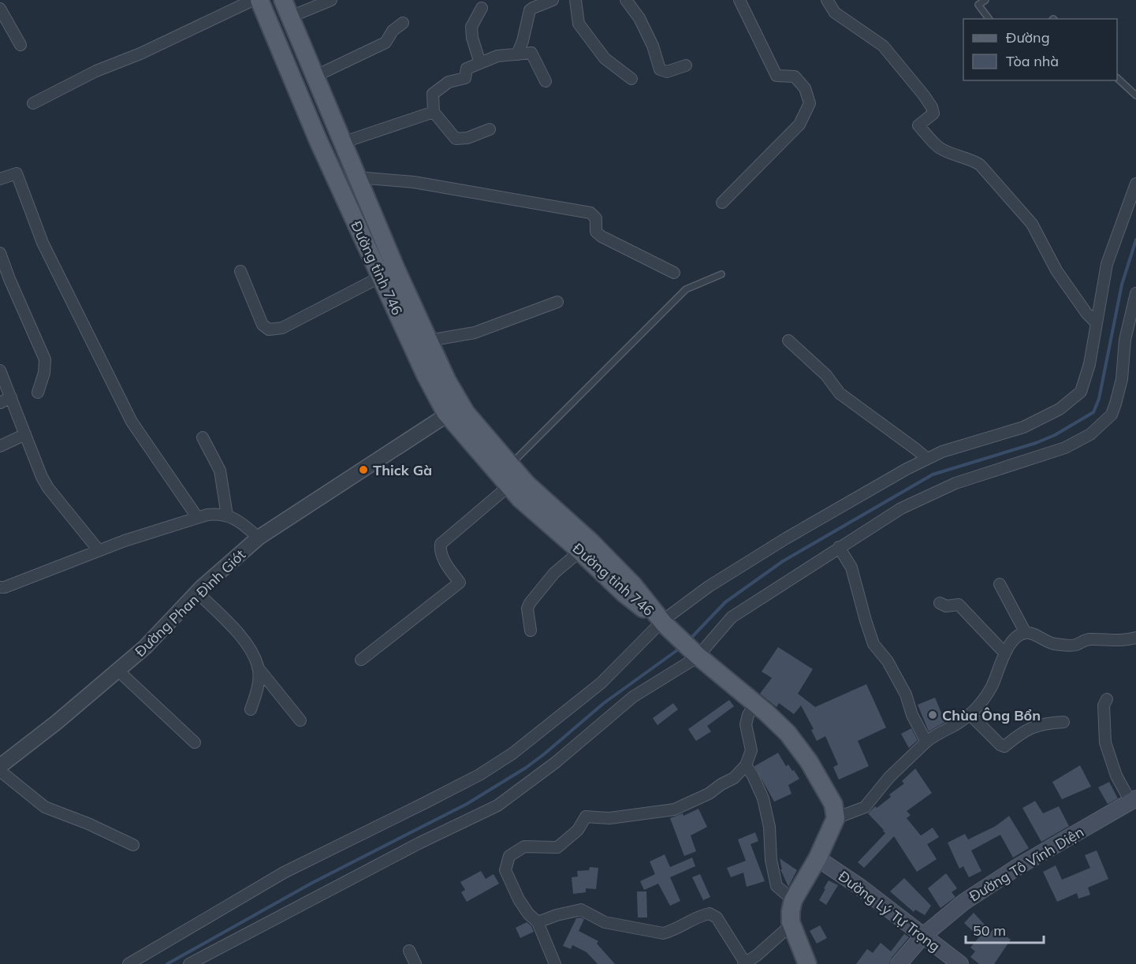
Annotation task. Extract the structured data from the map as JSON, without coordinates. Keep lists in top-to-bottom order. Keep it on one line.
{"streets":{"main road":["Đường tỉnh 746","Đường Tô Vĩnh Diện","Đường Lý Tự Trọng"],"street":["Đường Phan Đình Giót"]},"crossings":[["Đường tỉnh 746","Đường Phan Đình Giót"],["Đường Tô Vĩnh Diện","Đường Lý Tự Trọng"]],"places":["Thick Gà","Chùa Ông Bổn"],"legend":["Đường","Tòa nhà"],"scale_bar":"50 m"}
